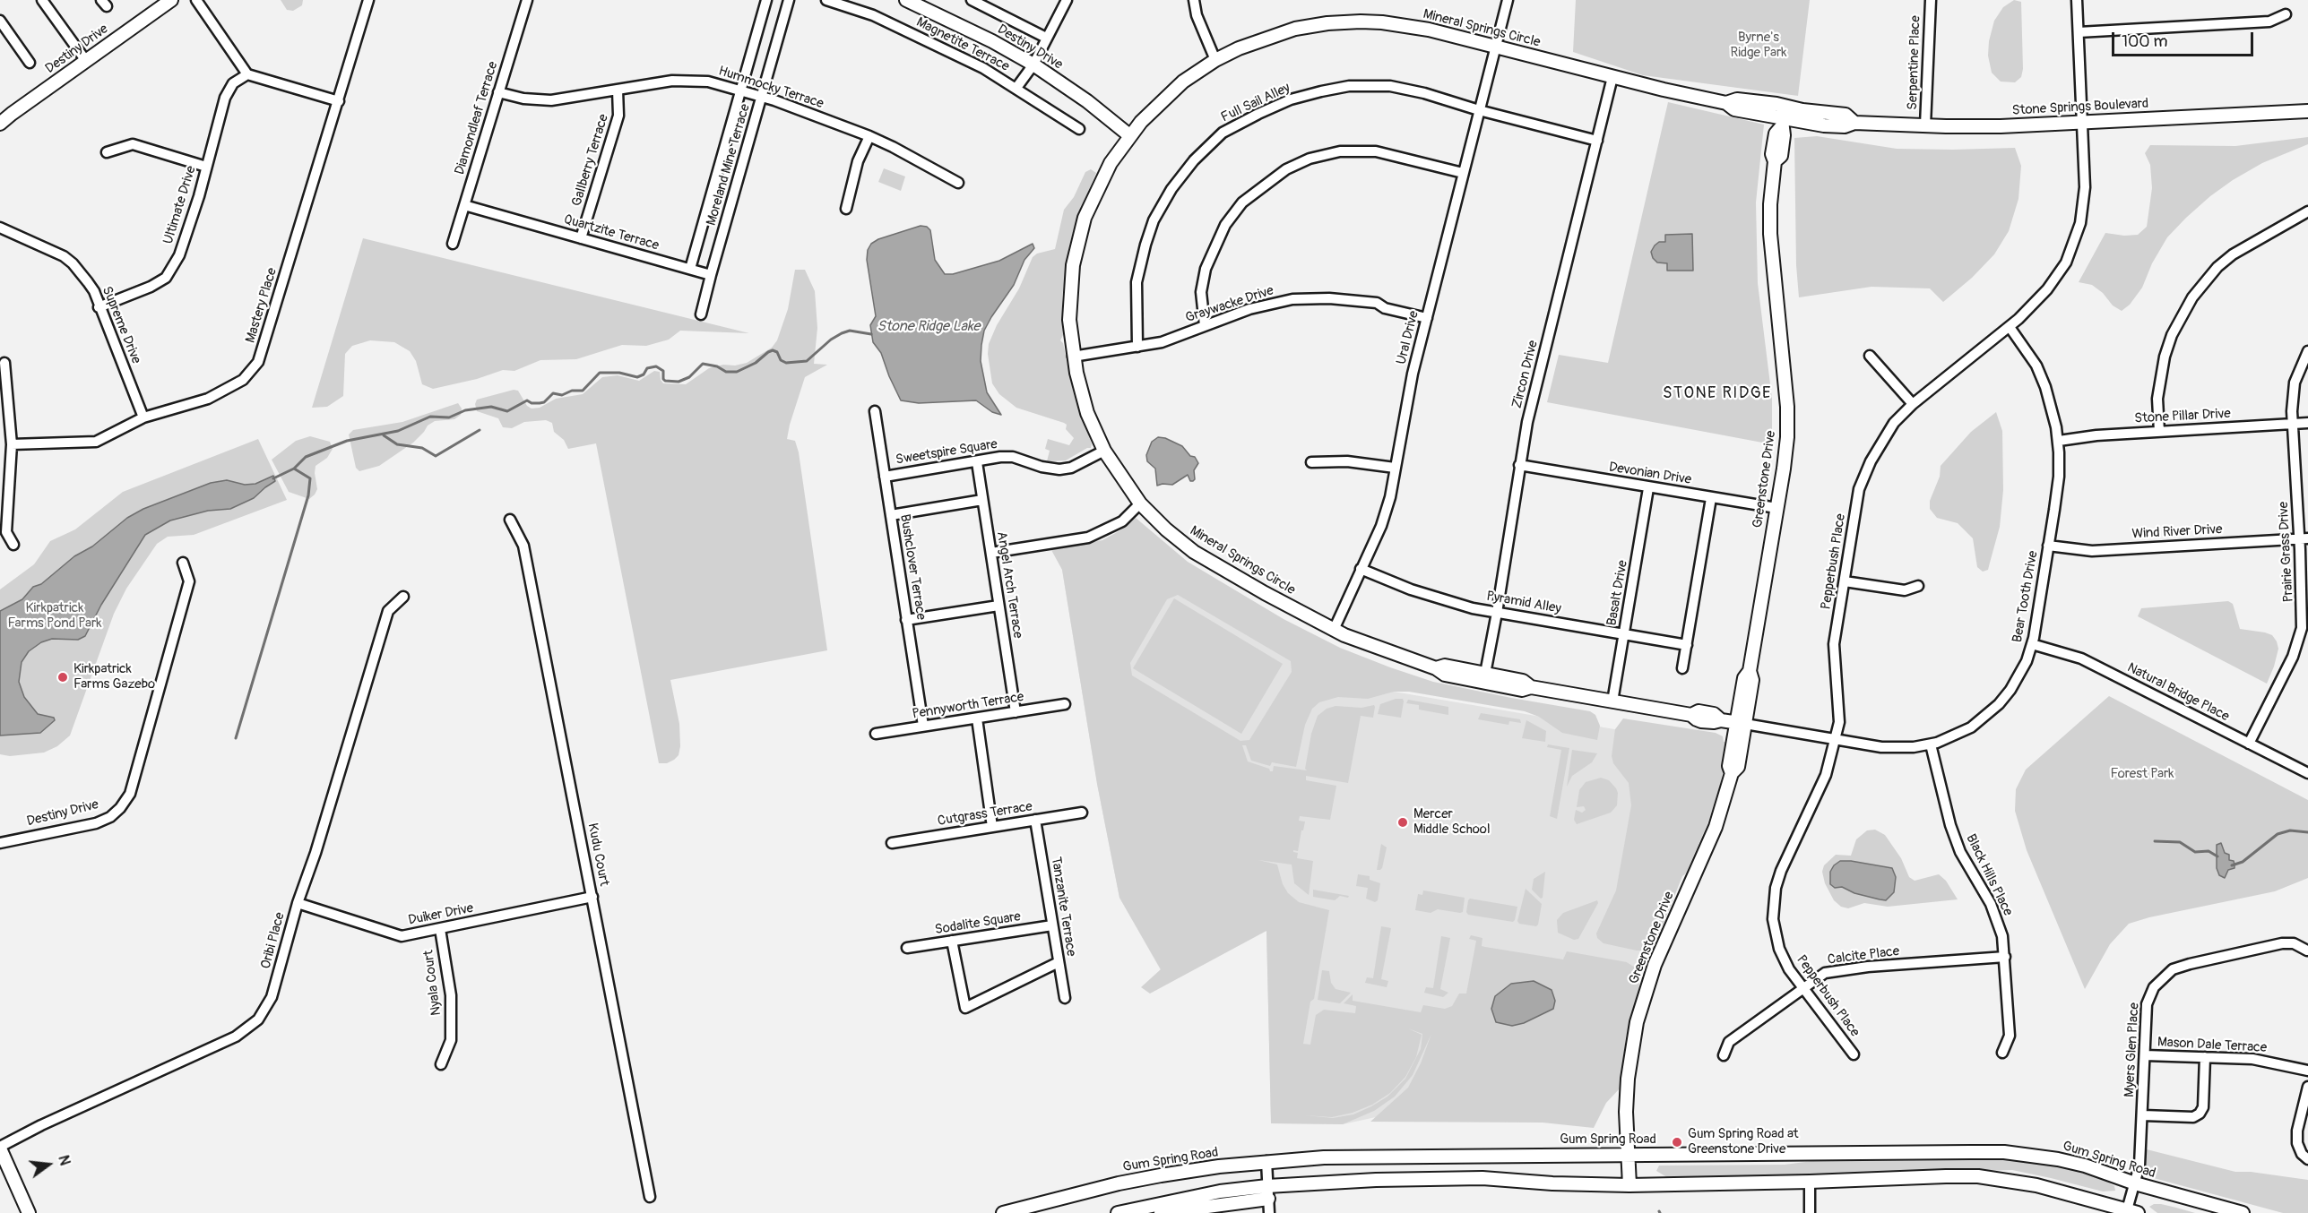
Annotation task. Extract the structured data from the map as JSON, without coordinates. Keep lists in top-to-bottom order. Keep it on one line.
{"streets":{"street":["Mineral Springs Circle","Magnetite Terrace","Destiny Drive","Serpentine Place","Hummocky Terrace","Full Sail Alley","Stone Springs Boulevard","Diamondleaf Terrace","Gallberry Terrace","Moreland Mine Terrace","Ultimate Drive","Quartzite Terrace","Graywacke Drive","Mastery Place","Supreme Drive","Ural Drive","Zircon Drive","Stone Pillar Drive","Sweetspire Square","Devonian Drive","Greenstone Drive","Wind River Drive","Prairie Grass Drive","Pepperbush Place","Bushclover Terrace","Angel Arch Terrace","Basalt Drive","Bear Tooth Drive","Pyramid Alley","Natural Bridge Place","Pennyworth Terrace","Cutgrass Terrace","Kudu Court","Black Hills Place","Tanzanite Terrace","Duiker Drive","Sodalite Square","Oribi Place","Calcite Place","Nyala Court","Mason Dale Terrace","Myers Glen Place","Gum Spring Road"]},"crossings":[["Mineral Springs Circle","Destiny Drive"],["Mineral Springs Circle","Stone Springs Boulevard"],["Mineral Springs Circle","Graywacke Drive"],["Mineral Springs Circle","Ural Drive"],["Mineral Springs Circle","Zircon Drive"],["Mineral Springs Circle","Sweetspire Square"],["Mineral Springs Circle","Greenstone Drive"],["Mineral Springs Circle","Basalt Drive"],["Mineral Springs Circle","Bear Tooth Drive"],["Serpentine Place","Stone Springs Boulevard"],["Hummocky Terrace","Diamondleaf Terrace"],["Hummocky Terrace","Gallberry Terrace"],["Hummocky Terrace","Moreland Mine Terrace"],["Full Sail Alley","Graywacke Drive"],["Full Sail Alley","Ural Drive"],["Full Sail Alley","Zircon Drive"],["Stone Springs Boulevard","Greenstone Drive"],["Stone Springs Boulevard","Pepperbush Place"],["Diamondleaf Terrace","Quartzite Terrace"],["Gallberry Terrace","Quartzite Terrace"],["Moreland Mine Terrace","Quartzite Terrace"],["Ultimate Drive","Supreme Drive"],["Graywacke Drive","Ural Drive"],["Mastery Place","Supreme Drive"],["Ural Drive","Pyramid Alley"],["Zircon Drive","Devonian Drive"],["Zircon Drive","Pyramid Alley"],["Stone Pillar Drive","Prairie Grass Drive"],["Stone Pillar Drive","Bear Tooth Drive"],["Sweetspire Square","Bushclover Terrace"],["Sweetspire Square","Angel Arch Terrace"],["Devonian Drive","Greenstone Drive"],["Devonian Drive","Basalt Drive"],["Greenstone Drive","Bear Tooth Drive"],["Greenstone Drive","Gum Spring Road"],["Wind River Drive","Prairie Grass Drive"],["Wind River Drive","Bear Tooth Drive"],["Prairie Grass Drive","Natural Bridge Place"],["Pepperbush Place","Bear Tooth Drive"],["Pepperbush Place","Calcite Place"],["Bushclover Terrace","Pennyworth Terrace"],["Angel Arch Terrace","Pennyworth Terrace"],["Basalt Drive","Pyramid Alley"],["Bear Tooth Drive","Natural Bridge Place"],["Bear Tooth Drive","Black Hills Place"],["Cutgrass Terrace","Tanzanite Terrace"],["Kudu Court","Duiker Drive"],["Black Hills Place","Calcite Place"],["Tanzanite Terrace","Sodalite Square"],["Duiker Drive","Oribi Place"],["Duiker Drive","Nyala Court"],["Mason Dale Terrace","Myers Glen Place"],["Myers Glen Place","Gum Spring Road"]],"districts":["STONE RIDGE"],"water":["Stone Ridge Lake"],"parks":["Byrne's Ridge Park","Kirkpatrick Farms Pond Park","Forest Park"],"places":["Kirkpatrick Farms Gazebo","Mercer Middle School","Gum Spring Road at Greenstone Drive"],"scale_bar":"100 m","north":"right"}
